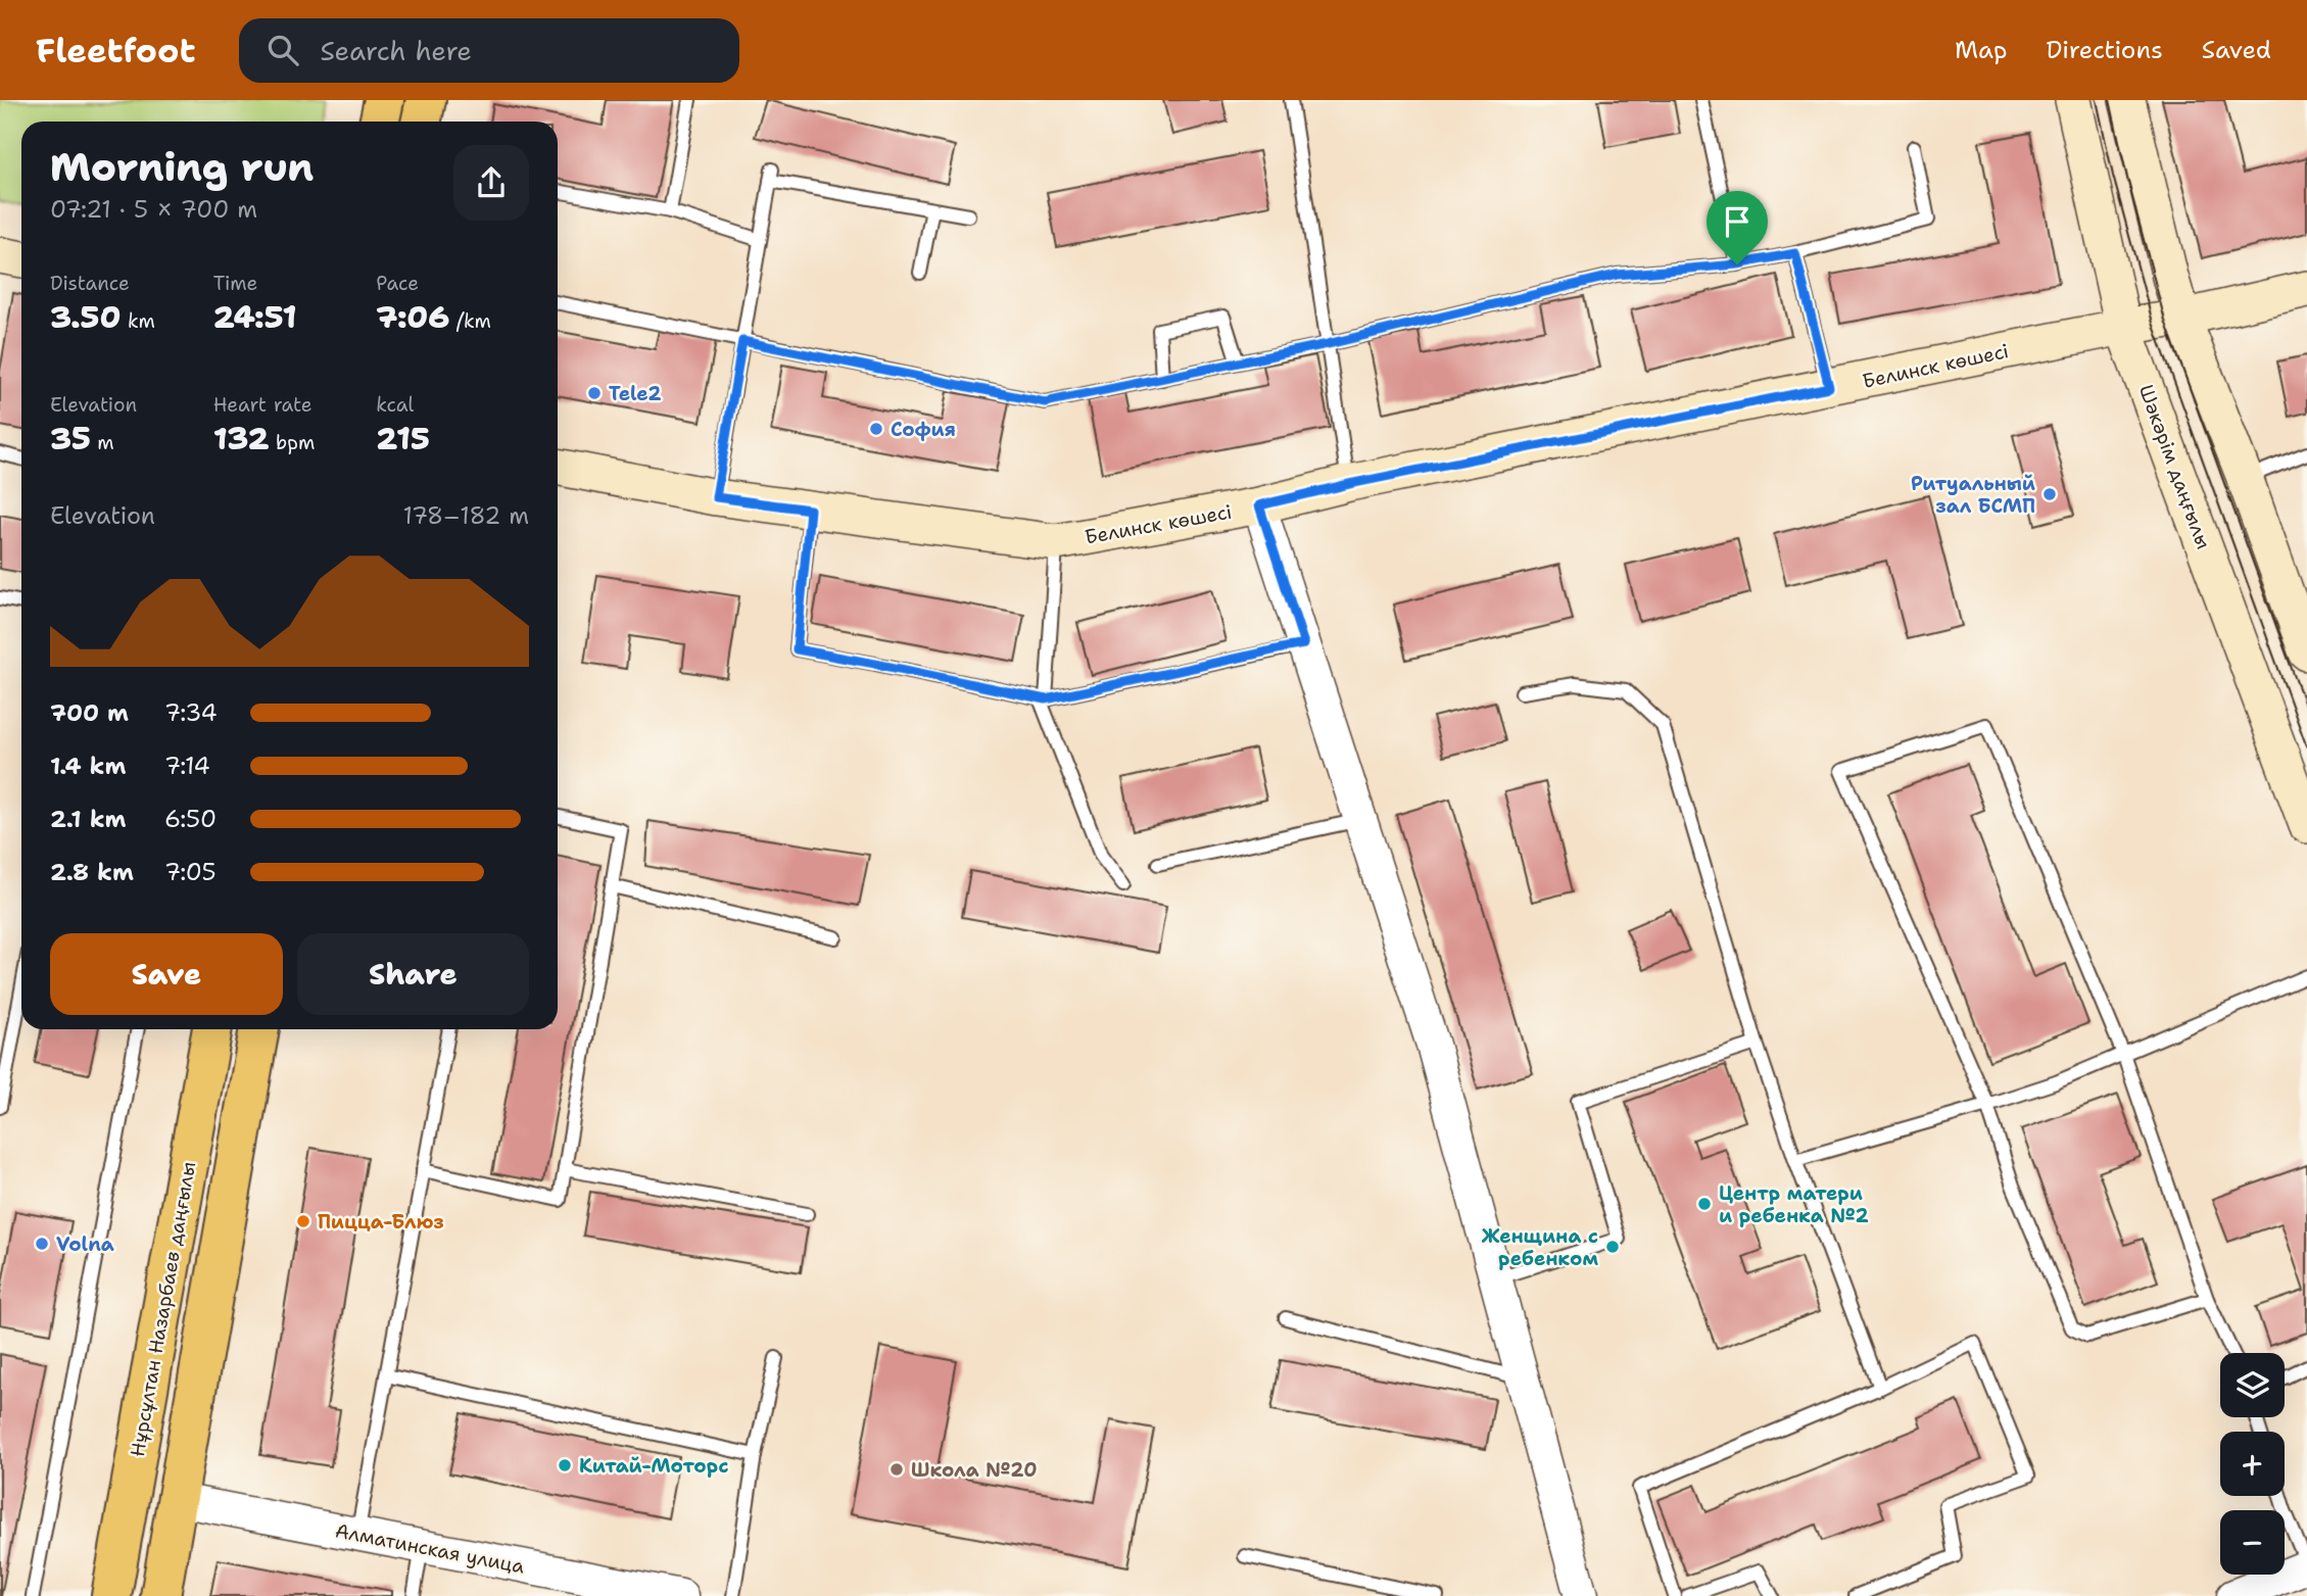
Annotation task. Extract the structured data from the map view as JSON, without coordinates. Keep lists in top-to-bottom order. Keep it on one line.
{"streets":{"main road":["Белинск көшесі","Шәкәрім даңғылы","Нұрсұлтан Назарбаев даңғылы"],"street":["Алматинская улица"]},"crossings":[["Белинск көшесі","Шәкәрім даңғылы"]],"places":["Tele2","София","Ритуальный зал БСМП","Центр матери и ребенка №2","Пицца-Блюз","Volna","Женщина с ребенком","Китай-Моторс","Школа №20"],"page":{"header":"Fleetfoot","search":"Search here","nav":["Map","Directions","Saved"],"heading":["Morning run","07:21 · 5 × 700 m"],"stats":[["Distance","3.50 km"],["Time","24:51"],["Pace","7:06 /km"],["Elevation","35 m"],["Heart rate","132 bpm"],["kcal","215"]],"chart":["Elevation","178–182 m"],"list":[{"name":"700 m","note":"7:34"},{"name":"1.4 km","note":"7:14"},{"name":"2.1 km","note":"6:50"},{"name":"2.8 km","note":"7:05"}],"buttons":["Save","Share"],"map_buttons":["+","−"]}}
